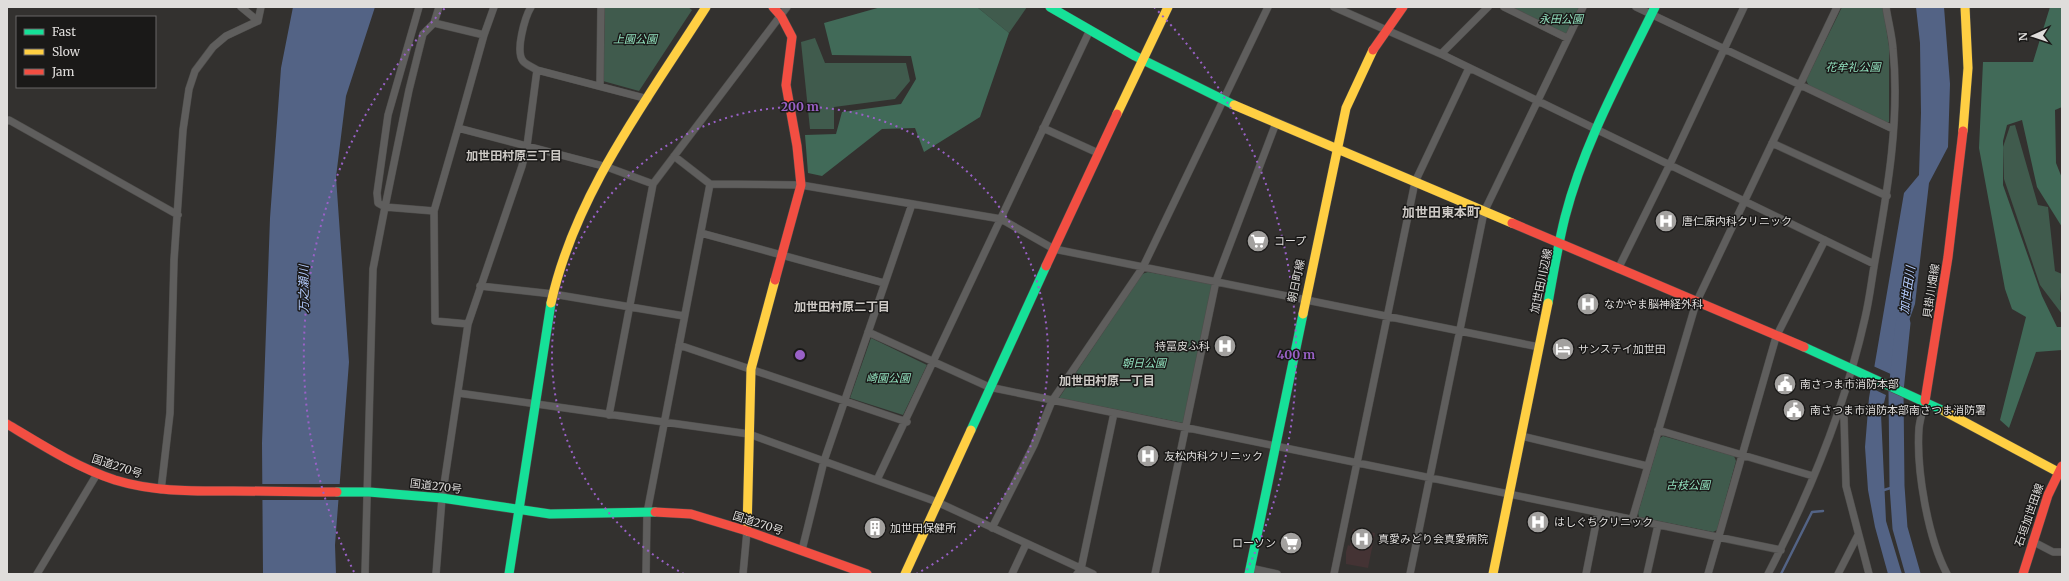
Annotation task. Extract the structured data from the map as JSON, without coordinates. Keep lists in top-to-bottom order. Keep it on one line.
{"streets":{"main road":["朝日町線","加世田川辺線","貝掛川畑線","国道270号","石垣加世田線"]},"districts":["加世田村原三丁目","加世田東本町","加世田村原二丁目","加世田村原一丁目"],"water":["万之瀬川","加世田川"],"parks":["永田公園","上園公園","花牟礼公園","朝日公園","崎園公園","古枝公園"],"places":{"hospital":["唐仁原内科クリニック","なかやま脳神経外科","持冨皮ふ科","友松内科クリニック","はしぐちクリニック","真愛みどり会真愛病院"],"supermarket":["コープ","ローソン"],"hotel":["サンステイ加世田"],"public building":["南さつま市消防本部","南さつま市消防本部南さつま消防署"],"building":["加世田保健所"]},"legend":["Fast","Slow","Jam"],"north":"left","rings":["200 m","400 m"]}
